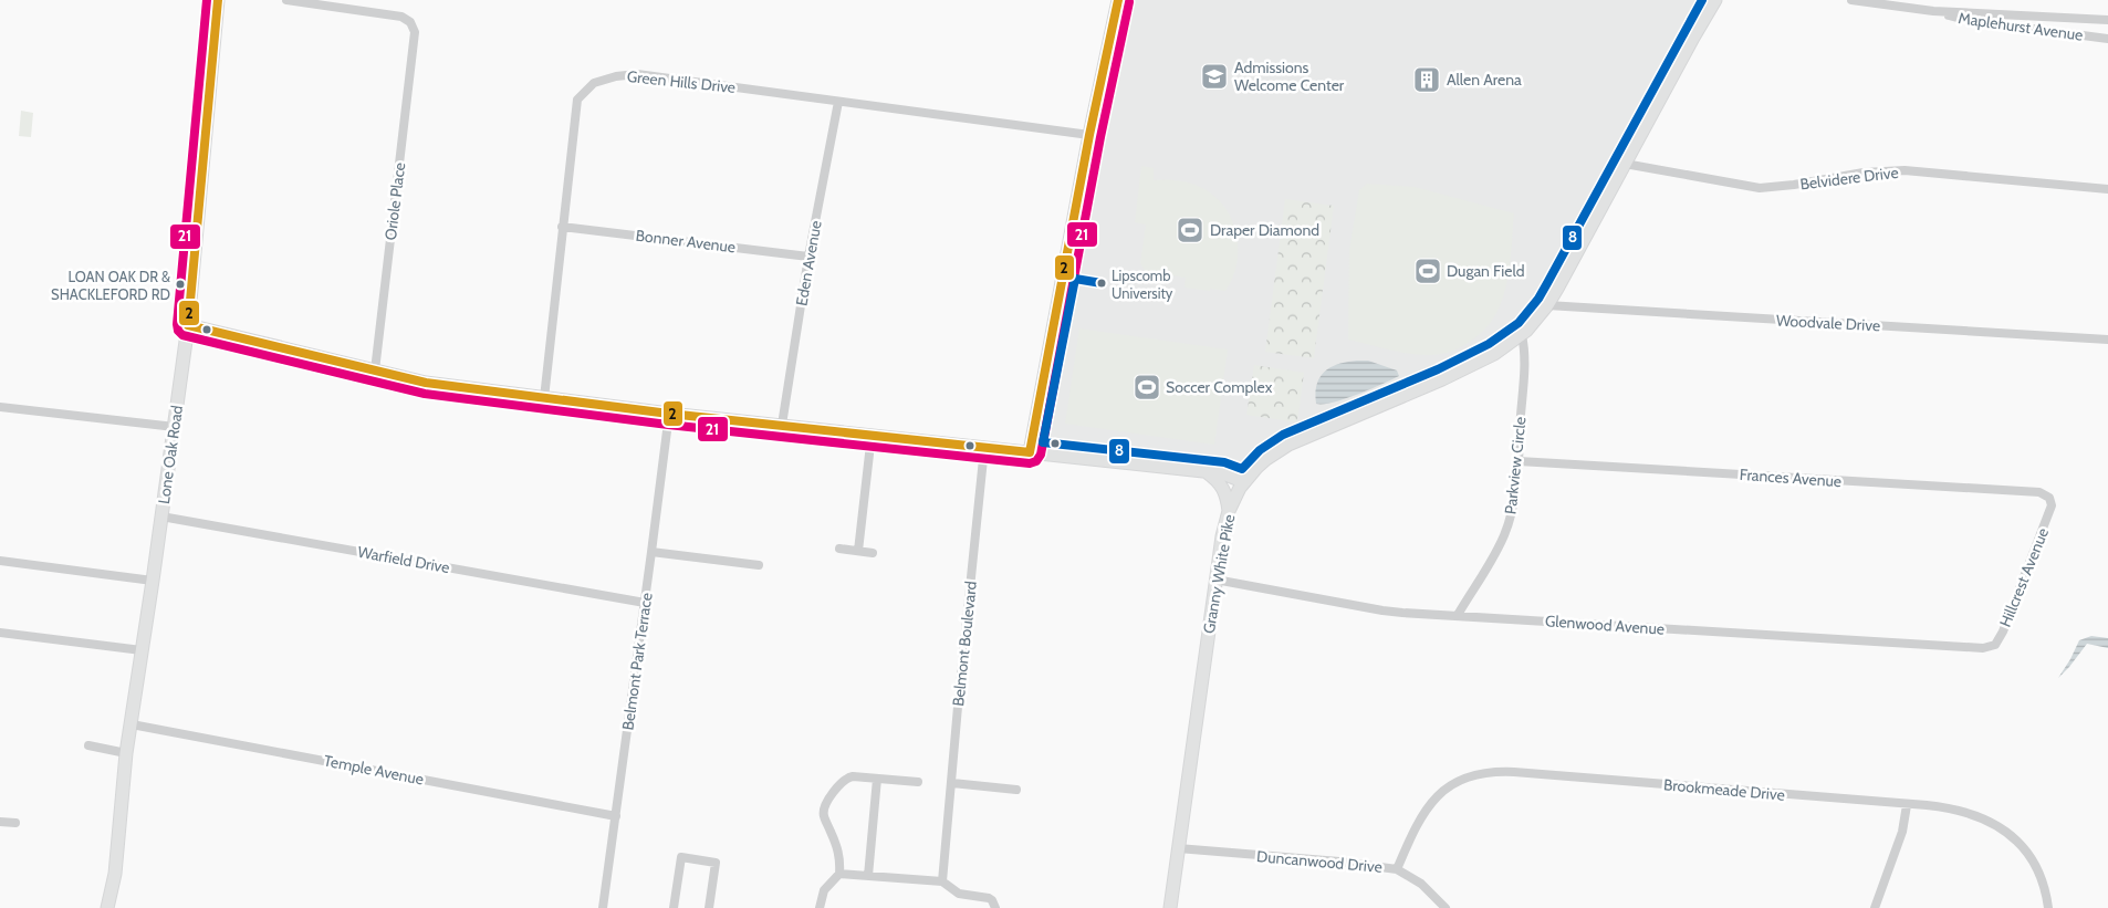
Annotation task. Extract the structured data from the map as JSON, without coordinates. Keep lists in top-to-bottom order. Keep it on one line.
{"streets":{"street":["Maplehurst Avenue","Green Hills Drive","Belvidere Drive","Oriole Place","Bonner Avenue","Eden Avenue","Woodvale Drive","Lone Oak Road","Parkview Circle","Frances Avenue","Warfield Drive","Granny White Pike","Hillcrest Avenue","Glenwood Avenue","Belmont Boulevard","Belmont Park Terrace","Temple Avenue","Brookmeade Drive","Duncanwood Drive"]},"crossings":[["Green Hills Drive","Bonner Avenue"],["Green Hills Drive","Eden Avenue"],["Belvidere Drive","Granny White Pike"],["Bonner Avenue","Eden Avenue"],["Woodvale Drive","Granny White Pike"],["Lone Oak Road","Warfield Drive"],["Lone Oak Road","Temple Avenue"],["Parkview Circle","Frances Avenue"],["Parkview Circle","Granny White Pike"],["Parkview Circle","Glenwood Avenue"],["Frances Avenue","Hillcrest Avenue"],["Warfield Drive","Belmont Park Terrace"],["Granny White Pike","Glenwood Avenue"],["Granny White Pike","Duncanwood Drive"],["Hillcrest Avenue","Glenwood Avenue"],["Belmont Park Terrace","Temple Avenue"],["Brookmeade Drive","Duncanwood Drive"]],"places":{"school or university":["Admissions Welcome Center"],"building":["Allen Arena"],"sports":["Draper Diamond","Dugan Field","Soccer Complex"],"other":["Lipscomb University","LOAN OAK DR & SHACKLEFORD RD"]},"lines":["transit line 2","transit line 21","transit line 8"]}
